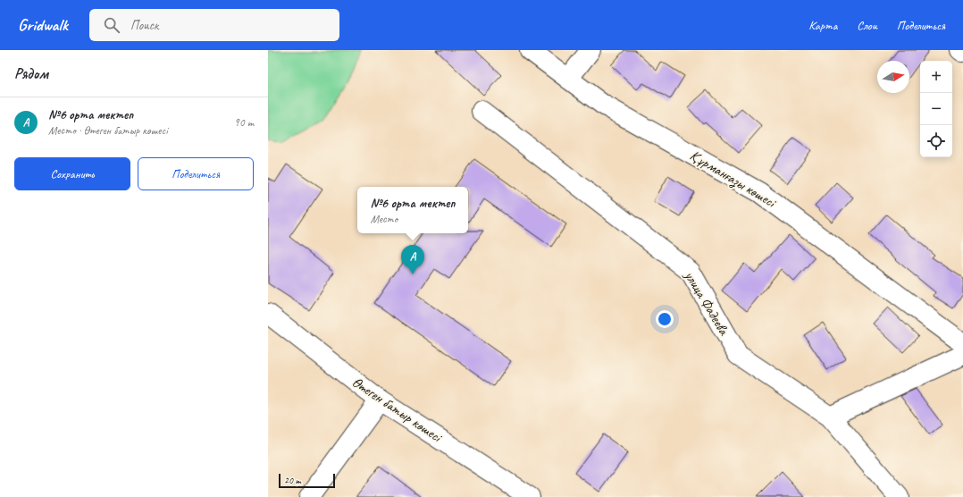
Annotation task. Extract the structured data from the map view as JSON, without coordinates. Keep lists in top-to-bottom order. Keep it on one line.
{"streets":{"street":["Құрманғазы көшесі","улица Фадеева","Өтеген батыр көшесі"]},"scale_bar":"20 m","north":"right","page":{"header":"Gridwalk","search":"Поиск","nav":["Карта","Слои","Поделиться"],"heading":"Рядом","map_buttons":["+","−"],"list":[{"mark":"A","name":"№6 орта мектеп","note":"Место · Өтеген батыр көшесі","value":"90 m"}],"buttons":["Сохранить","Поделиться"],"popup":["№6 орта мектеп","Место"],"pins":"A","scale":"20 m"}}
